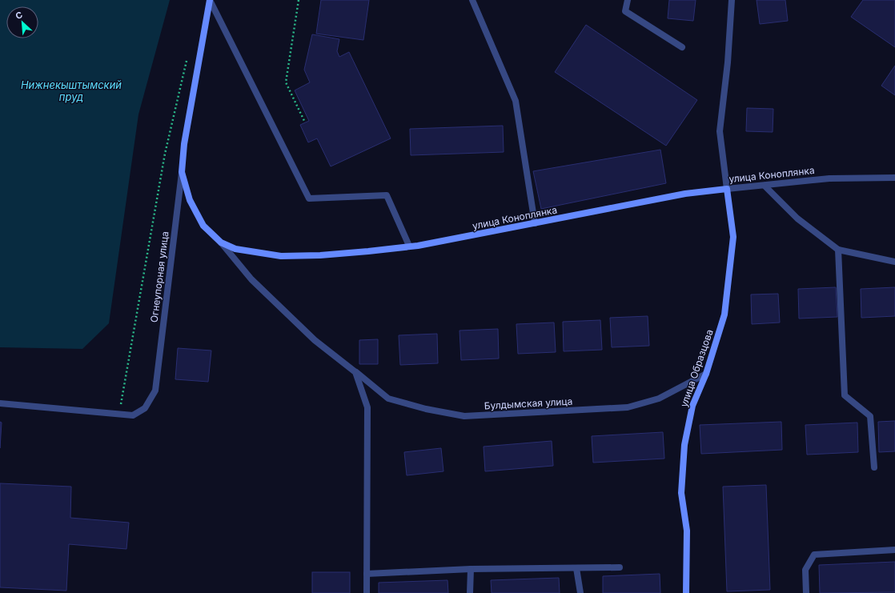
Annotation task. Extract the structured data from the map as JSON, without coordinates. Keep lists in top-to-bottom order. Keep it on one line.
{"streets":{"main road":["улица Коноплянка","Огнеупорная улица","улица Образцова"],"street":["Булдымская улица"]},"crossings":[["улица Коноплянка","Огнеупорная улица"],["улица Коноплянка","улица Образцова"],["улица Коноплянка","Булдымская улица"],["улица Образцова","Булдымская улица"]],"water":["Нижнекыштымский пруд"],"north":"top left"}
